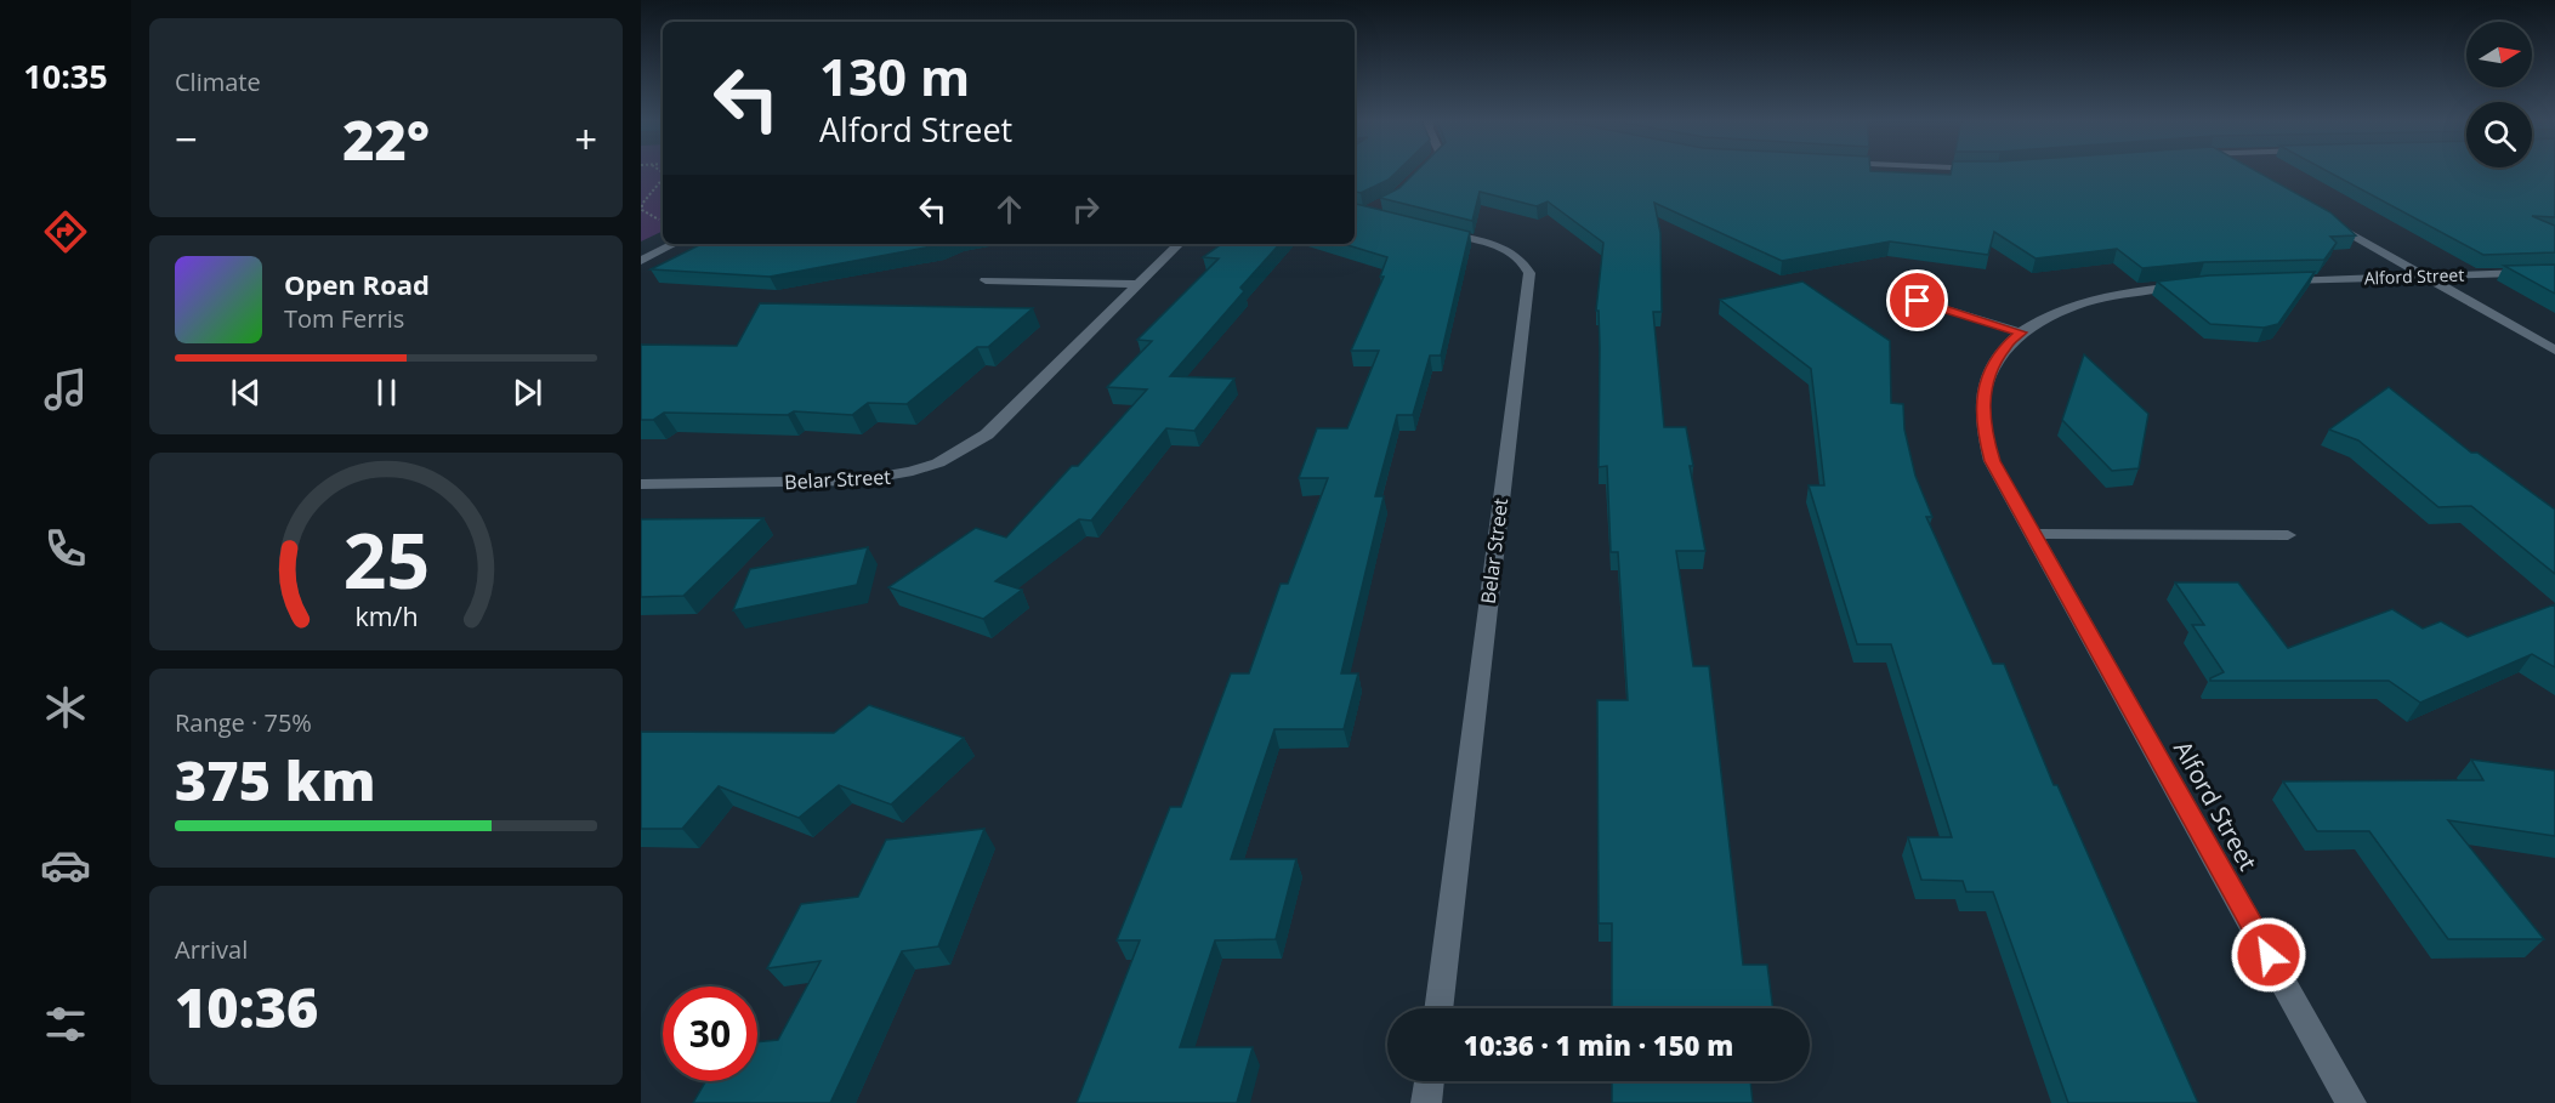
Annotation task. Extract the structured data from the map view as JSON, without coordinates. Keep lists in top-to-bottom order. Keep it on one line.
{"streets":{"street":["Alford Street","Belar Street"]},"north":"right","page":{"tabs":"10:35","tile":["Climate",["Range · 75%","375 km"],["Arrival","10:36"]],"turn":["130 m","Alford Street"],"heat":["−","22°","+"],"song":["Open Road","Tom Ferris"],"limit":"30","trip":"10:36 · 1 min · 150 m","gauge":["25","km/h"]}}
